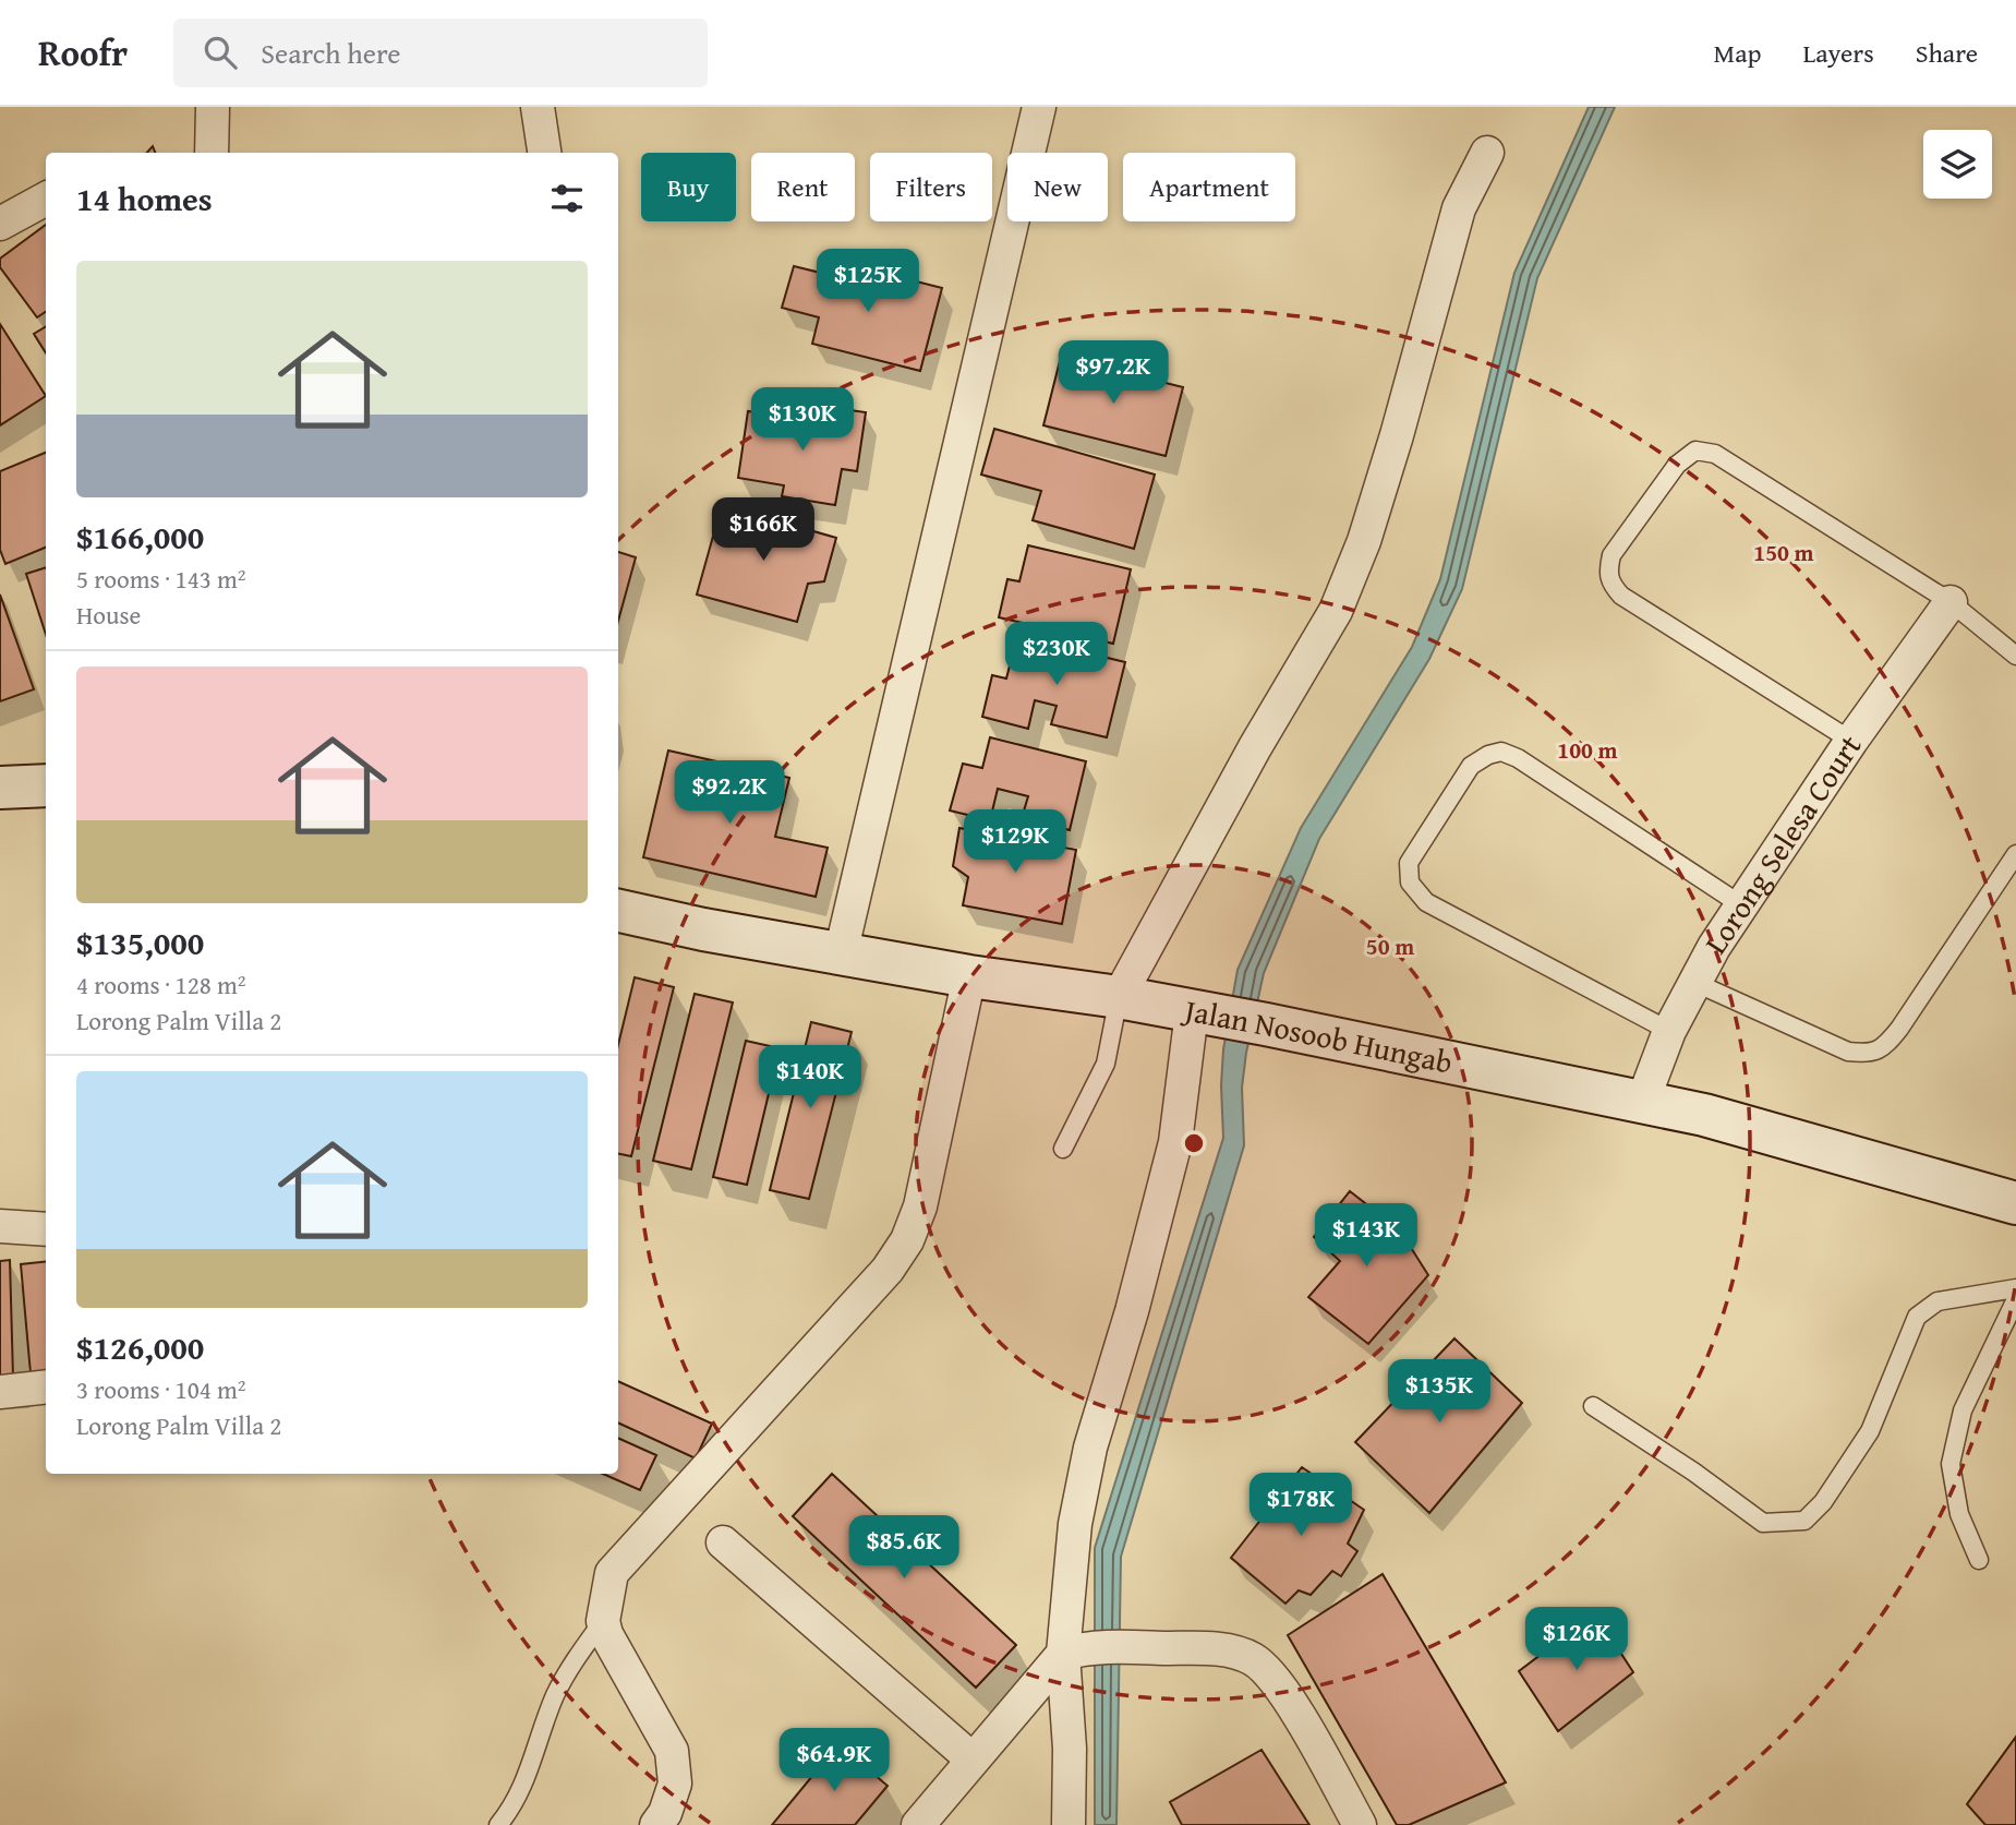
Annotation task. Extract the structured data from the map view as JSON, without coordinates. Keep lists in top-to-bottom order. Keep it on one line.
{"streets":{"main road":["Jalan Nosoob Hungab"],"street":["Lorong Selesa Court"]},"crossings":[["Lorong Selesa Court","Jalan Nosoob Hungab"]],"page":{"header":"Roofr","search":"Search here","nav":["Map","Layers","Share"],"chip":["Buy","Rent","Filters","New","Apartment"],"heading":"14 homes","list":[{"name":"$166,000","note":"5 rooms · 143 m² · House"},{"name":"$135,000","note":"4 rooms · 128 m² · Lorong Palm Villa 2"},{"name":"$126,000","note":"3 rooms · 104 m² · Lorong Palm Villa 2"}],"price":["$125K","$97.2K","$130K","$166K","$230K","$92.2K","$129K","$140K","$143K","$135K","$178K","$85.6K","$126K","$64.9K"]},"rings":["150 m","100 m","50 m"]}
